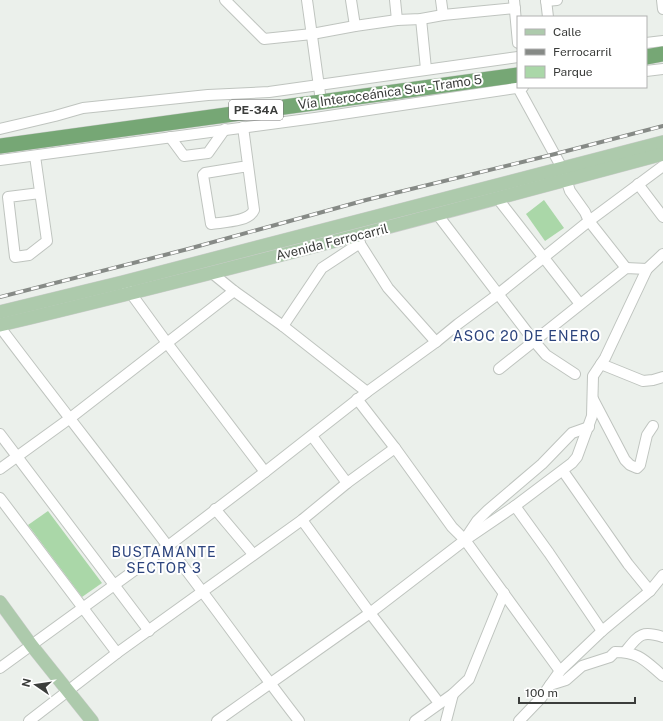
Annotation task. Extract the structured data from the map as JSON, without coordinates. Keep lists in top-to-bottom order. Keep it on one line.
{"streets":{"highway":["Vía Interoceánica Sur - Tramo 5","PE-34A"],"main road":["Avenida Ferrocarril"]},"districts":["ASOC 20 DE ENERO","BUSTAMANTE SECTOR 3"],"legend":["Calle","Ferrocarril","Parque"],"scale_bar":"100 m","north":"left"}
